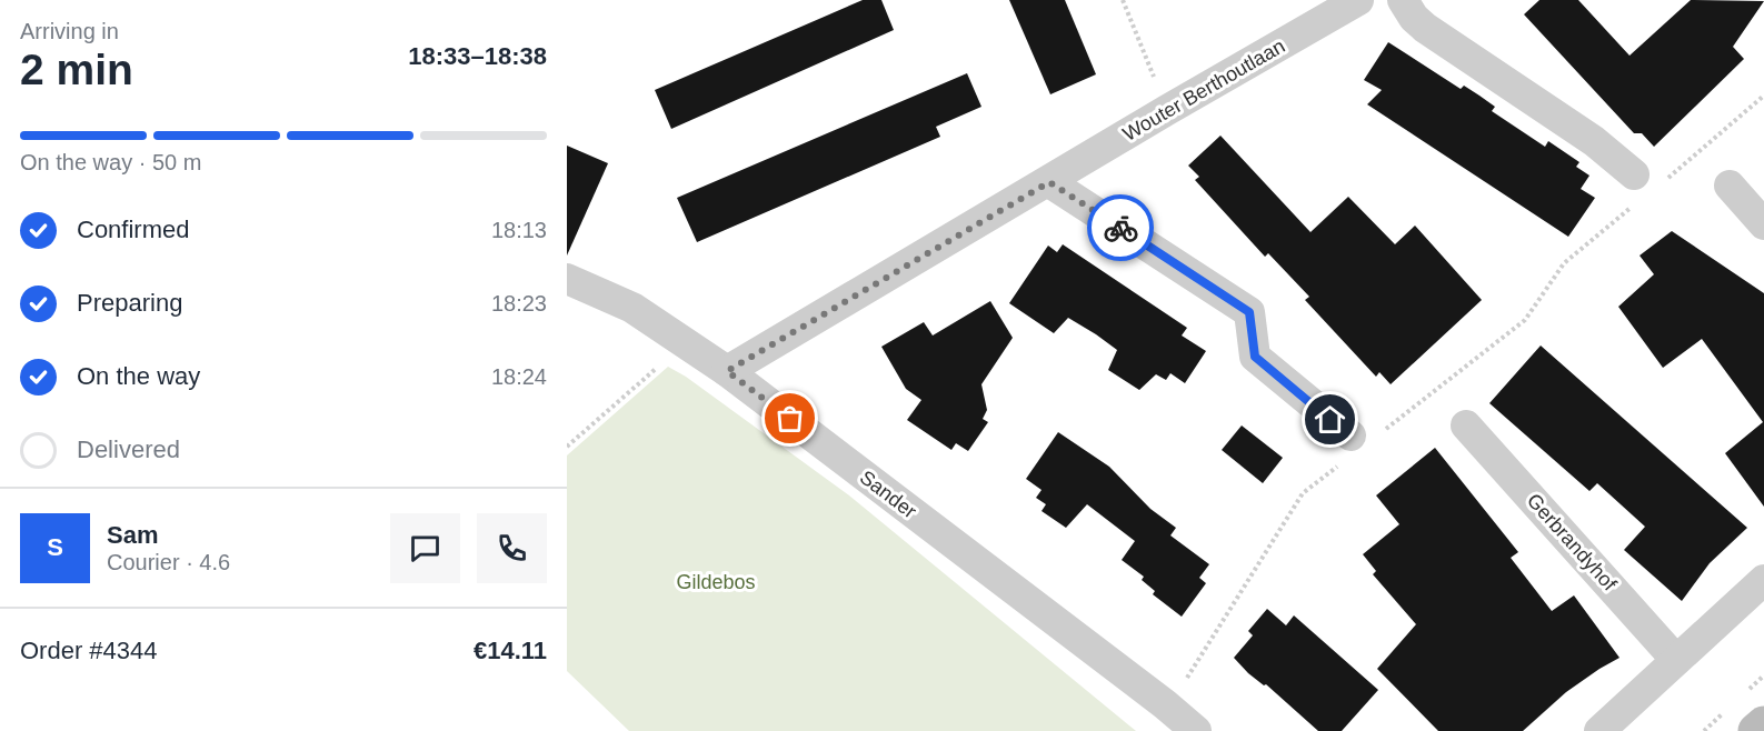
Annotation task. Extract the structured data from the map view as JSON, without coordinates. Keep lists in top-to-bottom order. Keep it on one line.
{"streets":{"street":["Wouter Berthoutlaan","Sander","Gerbrandyhof"]},"crossings":[["Wouter Berthoutlaan","Sander"]],"parks":["Gildebos"],"page":{"heading":["2 min","Arriving in","18:33–18:38"],"panel":["Sam","Courier · 4.6","Order #4344","€14.11"],"bar":"On the way · 50 m","list":[["Confirmed","18:13"],["Preparing","18:23"],["On the way","18:24"],"Delivered"],"round":"S"}}
